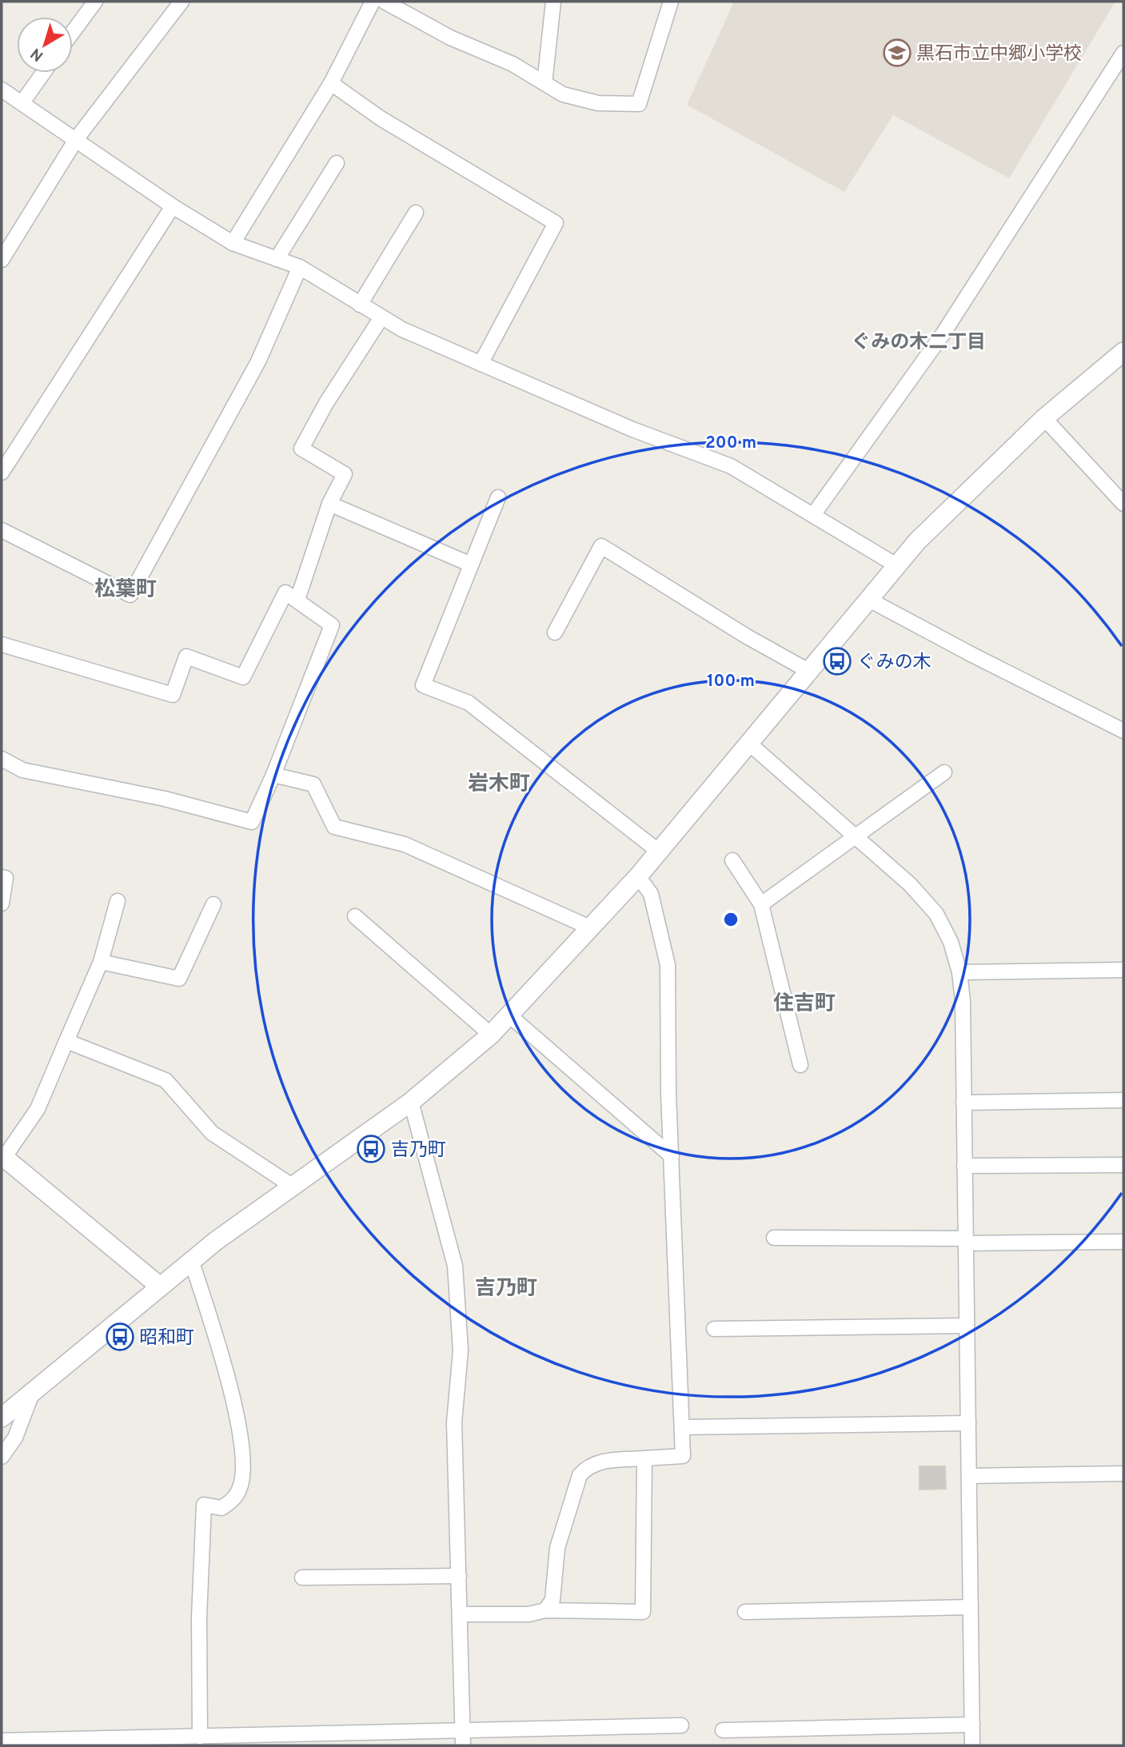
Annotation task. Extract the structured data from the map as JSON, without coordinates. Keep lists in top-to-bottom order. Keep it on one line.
{"districts":["ぐみの木二丁目","松葉町","岩木町","住吉町","吉乃町"],"places":{"school or university":["黒石市立中郷小学校"],"bus stop":["ぐみの木","吉乃町","昭和町"]},"north":"bottom left","rings":["200 m","100 m"]}
